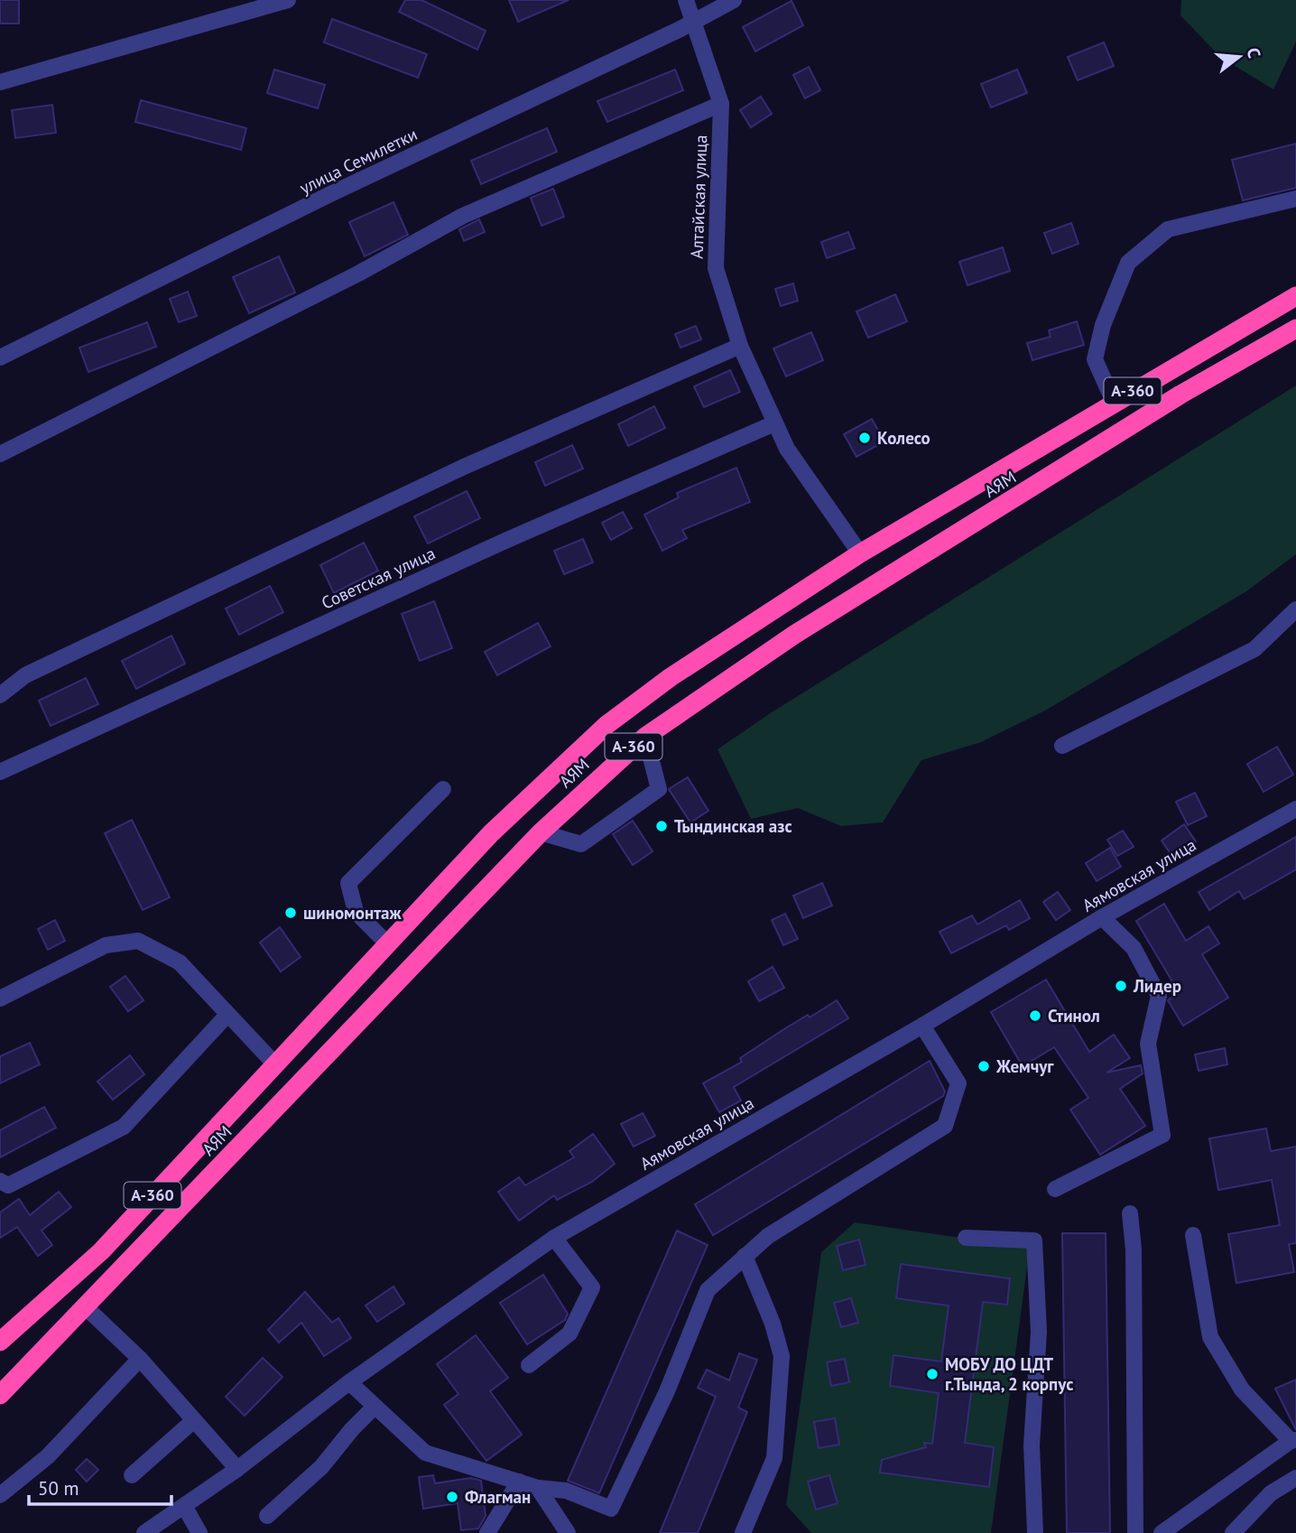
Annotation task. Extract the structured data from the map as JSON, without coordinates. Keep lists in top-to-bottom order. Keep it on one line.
{"streets":{"highway":["А-360","АЯМ"],"street":["улица Семилетки","Алтайская улица","Советская улица","Аямовская улица"]},"crossings":[["улица Семилетки","Алтайская улица"],["Алтайская улица","АЯМ"],["Алтайская улица","Советская улица"]],"places":["Колесо","Тындинская азс","шиномонтаж","Лидер","Стинол","Жемчуг","МОБУ ДО ЦДТ г.Тында, 2 корпус","Флагман"],"scale_bar":"50 m","north":"right"}
